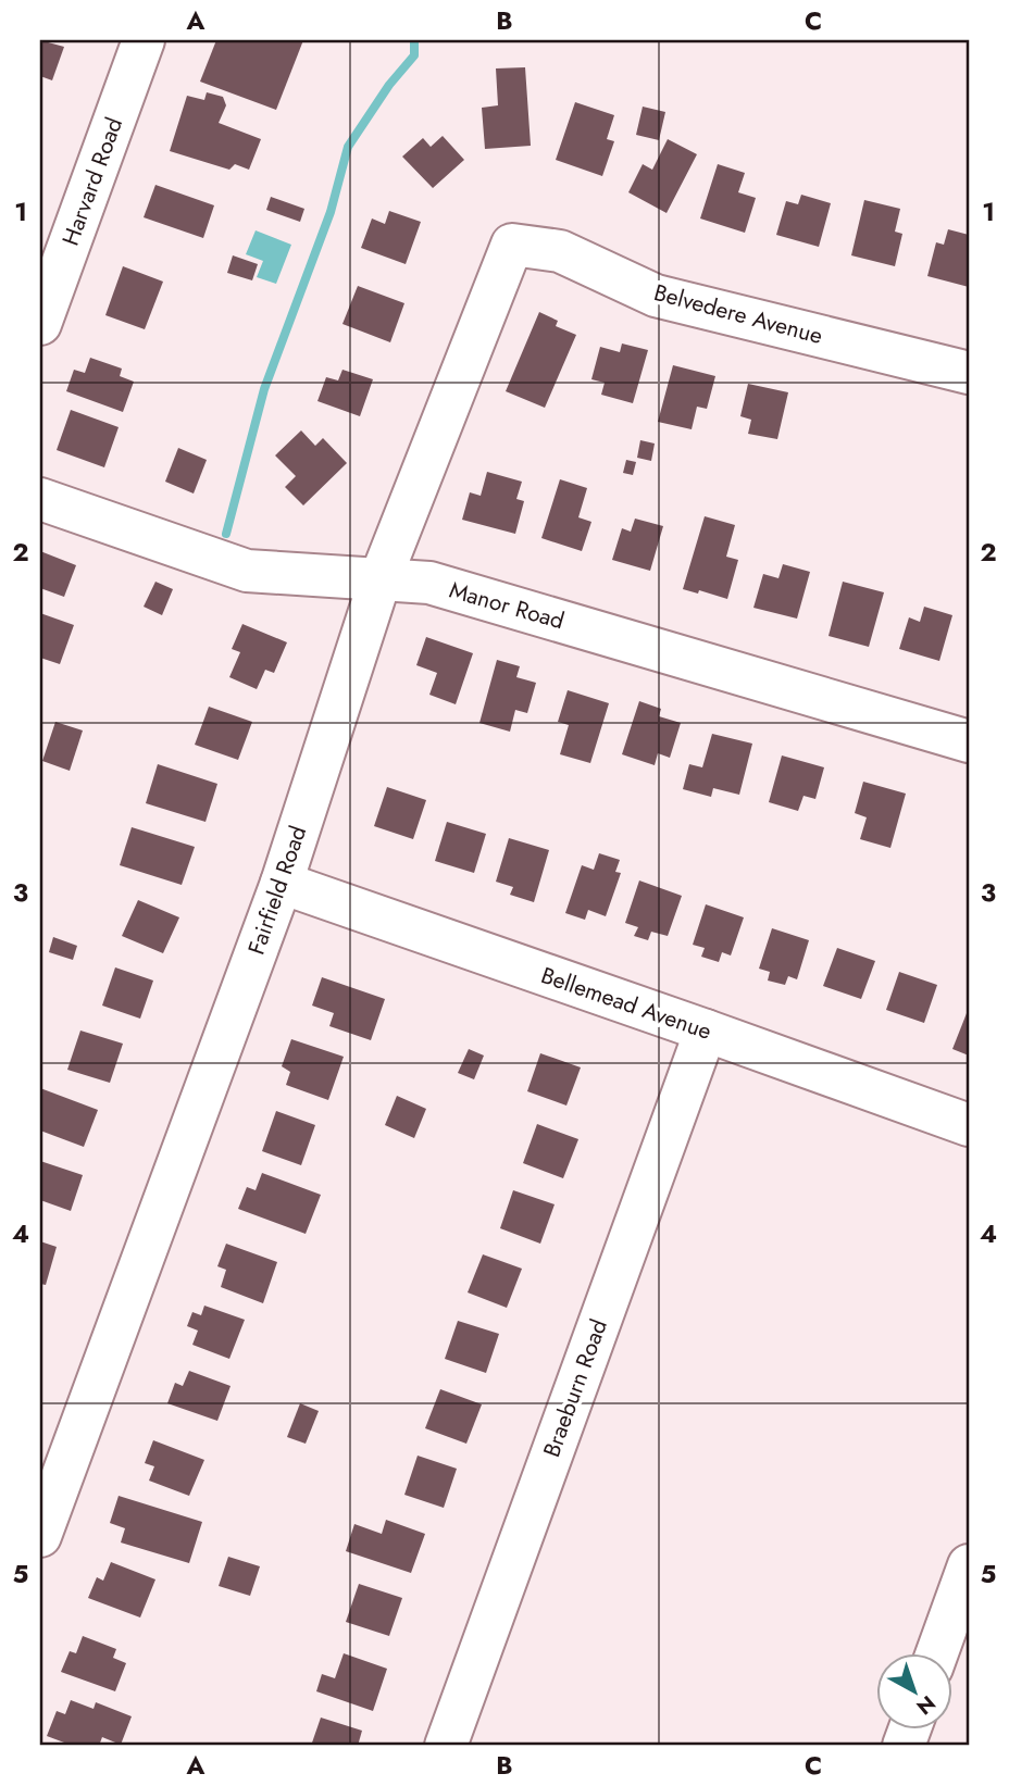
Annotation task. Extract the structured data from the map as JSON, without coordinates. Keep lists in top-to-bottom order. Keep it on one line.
{"streets":{"street":["Harvard Road","Belvedere Avenue","Manor Road","Fairfield Road","Bellemead Avenue","Braeburn Road"]},"crossings":[["Belvedere Avenue","Fairfield Road"],["Manor Road","Fairfield Road"],["Fairfield Road","Bellemead Avenue"],["Bellemead Avenue","Braeburn Road"]],"north":"bottom right","grid":{"columns":["A","B","C"],"rows":["1","2","3","4","5"]}}
